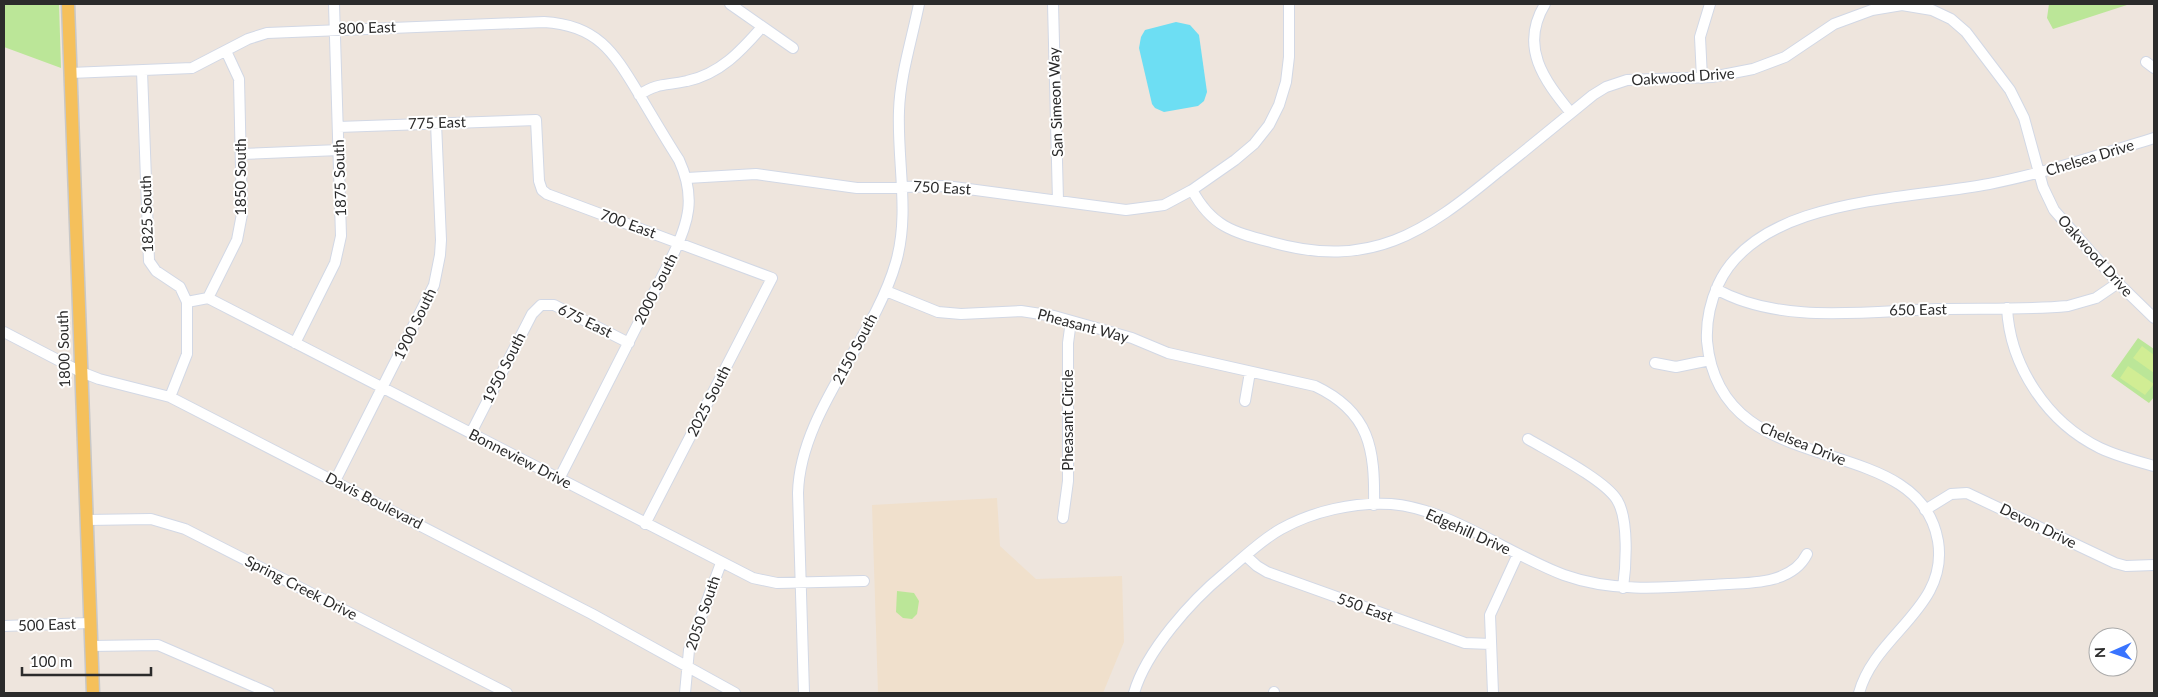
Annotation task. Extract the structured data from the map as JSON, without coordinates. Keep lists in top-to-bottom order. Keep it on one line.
{"streets":{"main road":["1800 South"],"street":["800 East","Oakwood Drive","San Simeon Way","775 East","Chelsea Drive","1850 South","1875 South","750 East","1825 South","700 East","2000 South","650 East","675 East","1900 South","Pheasant Way","2150 South","1950 South","2025 South","Pheasant Circle","Bonneview Drive","Davis Boulevard","Devon Drive","Edgehill Drive","Spring Creek Drive","550 East","2050 South","500 East"]},"crossings":[["800 East","1850 South"],["800 East","1875 South"],["800 East","1825 South"],["800 East","2000 South"],["800 East","1800 South"],["Oakwood Drive","Chelsea Drive"],["Oakwood Drive","750 East"],["Oakwood Drive","650 East"],["San Simeon Way","750 East"],["775 East","1875 South"],["775 East","700 East"],["775 East","1900 South"],["Chelsea Drive","650 East"],["Chelsea Drive","Devon Drive"],["1850 South","Bonneview Drive"],["1875 South","Bonneview Drive"],["750 East","2000 South"],["750 East","2150 South"],["700 East","2000 South"],["700 East","2025 South"],["2000 South","675 East"],["2000 South","Bonneview Drive"],["675 East","1950 South"],["1900 South","Bonneview Drive"],["1900 South","Davis Boulevard"],["Pheasant Way","2150 South"],["Pheasant Way","Pheasant Circle"],["Pheasant Way","Edgehill Drive"],["1800 South","Davis Boulevard"],["1800 South","Spring Creek Drive"],["1800 South","500 East"],["2150 South","Bonneview Drive"],["1950 South","Bonneview Drive"],["2025 South","Bonneview Drive"],["Bonneview Drive","2050 South"],["Davis Boulevard","2050 South"],["Edgehill Drive","550 East"]],"scale_bar":"100 m","north":"left"}
